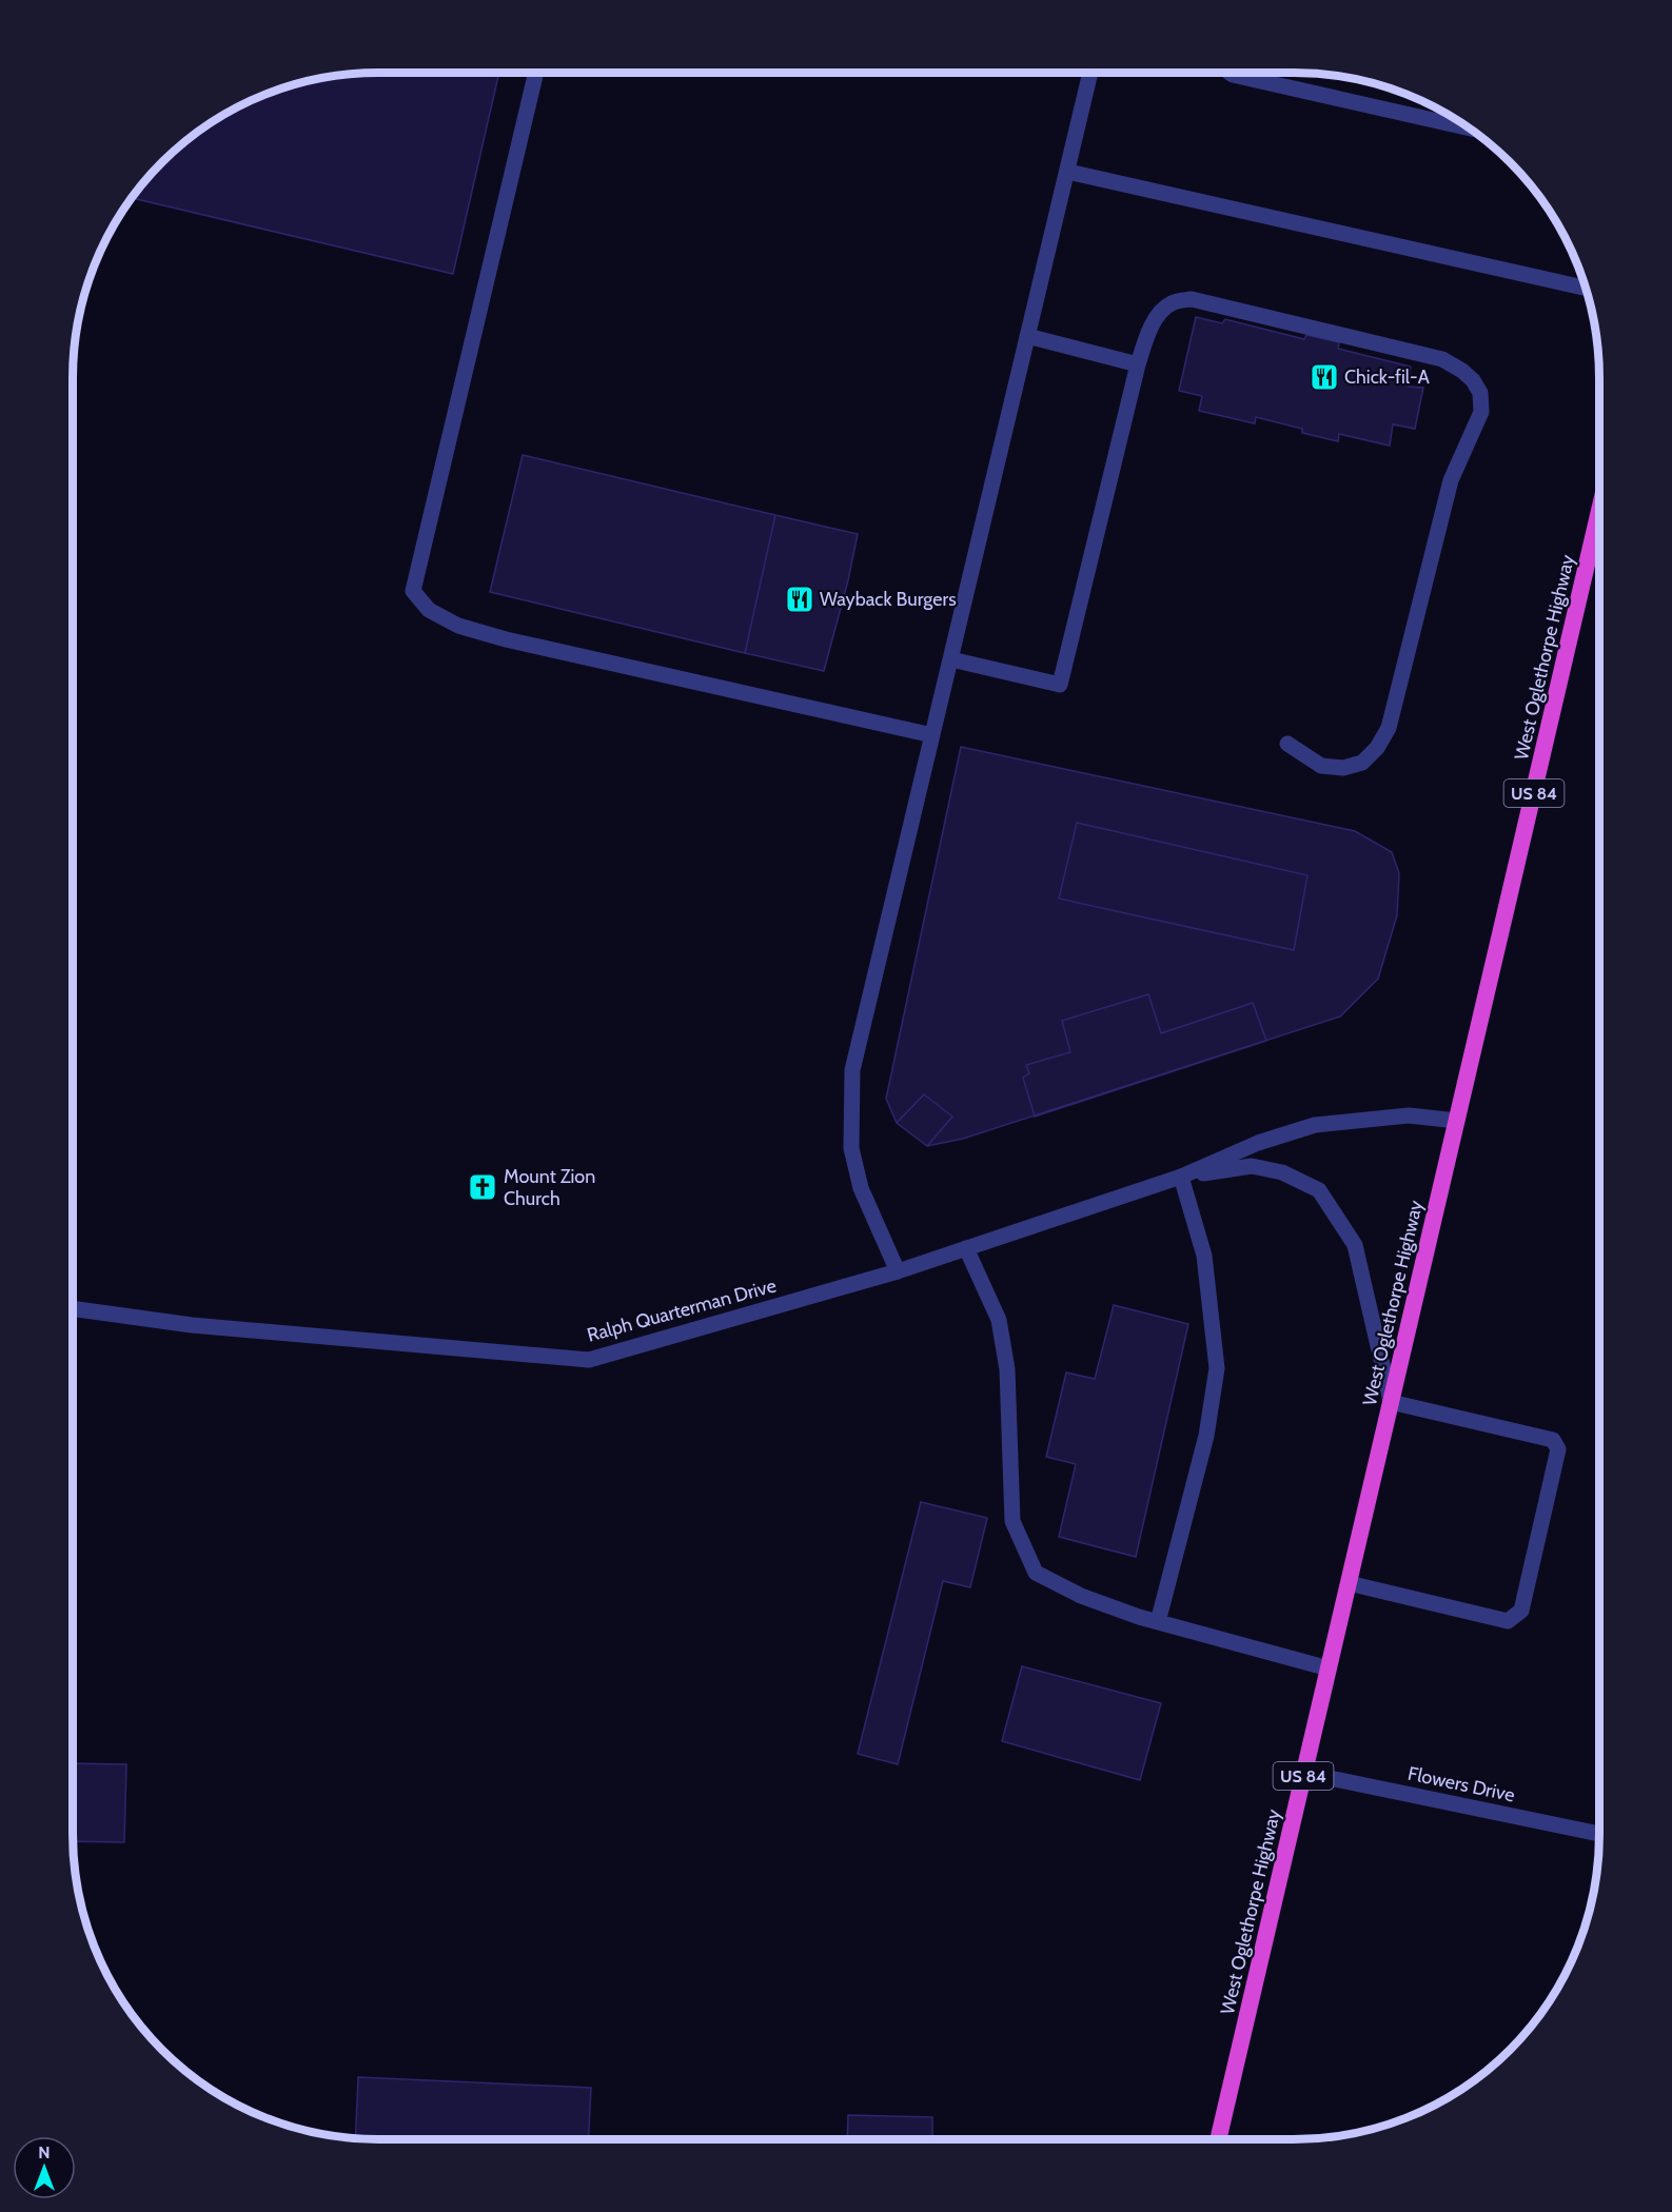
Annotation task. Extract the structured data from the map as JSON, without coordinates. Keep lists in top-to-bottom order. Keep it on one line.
{"streets":{"highway":["West Oglethorpe Highway","US 84"],"street":["Ralph Quarterman Drive","Flowers Drive"]},"crossings":[["West Oglethorpe Highway","Ralph Quarterman Drive"],["West Oglethorpe Highway","Flowers Drive"]],"places":{"restaurant":["Chick-fil-A","Wayback Burgers"],"church":["Mount Zion Church"]},"north":"top"}
